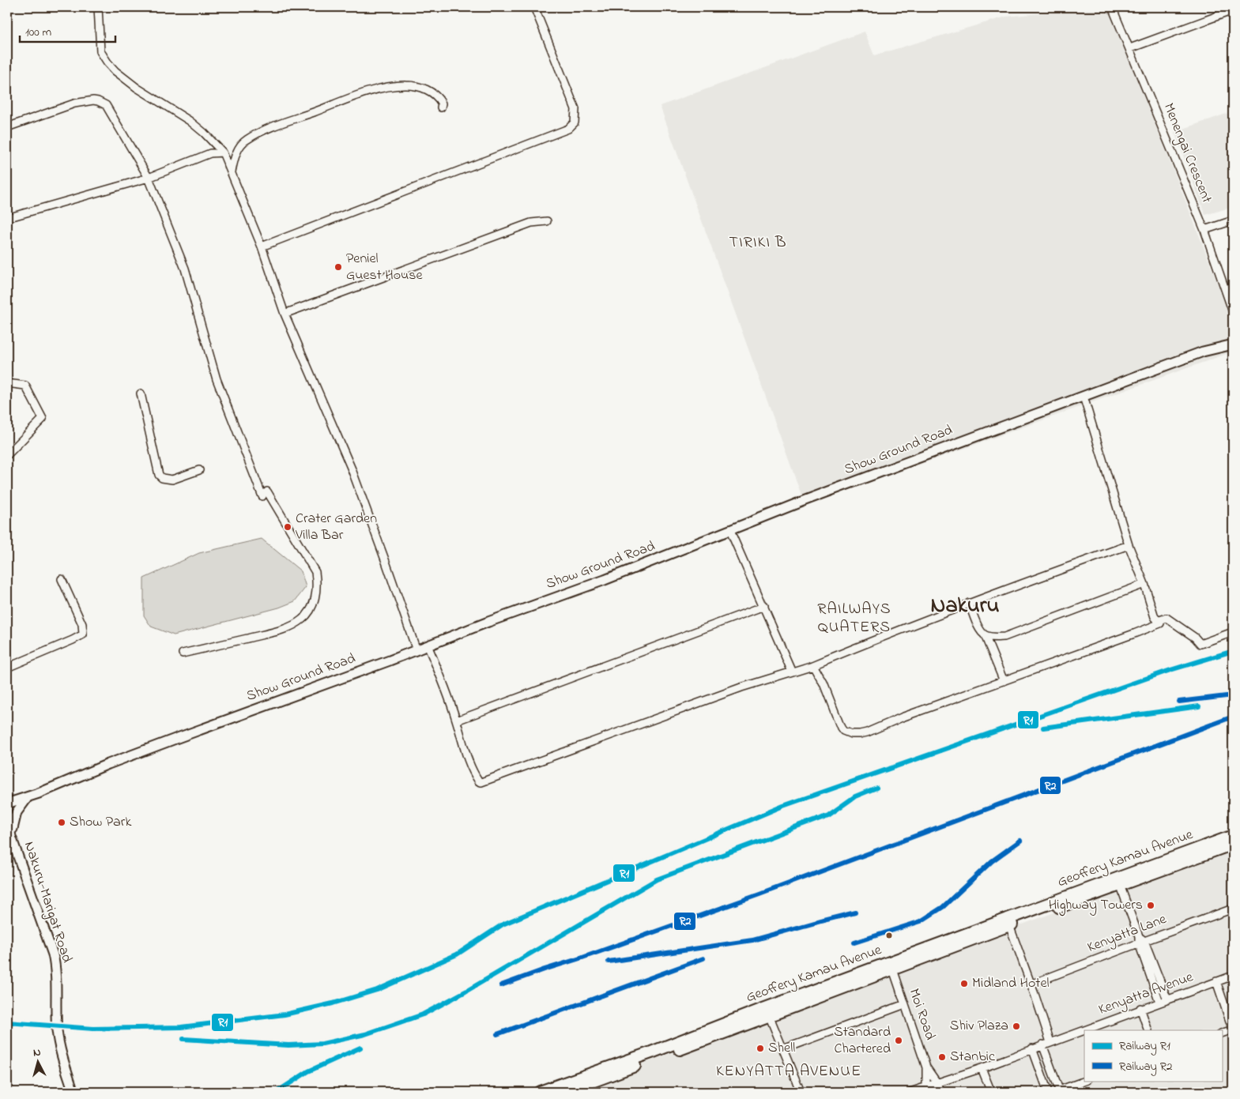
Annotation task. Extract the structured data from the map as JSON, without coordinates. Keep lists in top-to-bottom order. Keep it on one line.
{"streets":{"highway":["Geoffery Kamau Avenue"],"main road":["Show Ground Road","Nakuru-Marigat Road"],"street":["Menengai Crescent","Kenyatta Lane","Kenyatta Avenue","Moi Road"]},"crossings":[["Geoffery Kamau Avenue","Moi Road"],["Kenyatta Avenue","Moi Road"]],"districts":["TIRIKI B","Nakuru","RAILWAYS QUATERS","KENYATTA AVENUE"],"places":["Peniel Guest House","Crater Garden Villa Bar","Show Park","Highway Towers","Midland Hotel","Shiv Plaza","Standard Chartered","Shell","Stanbic"],"lines":["rail line R1","rail line R2"],"legend":["Railway R1","Railway R2"],"scale_bar":"100 m","north":"top"}
